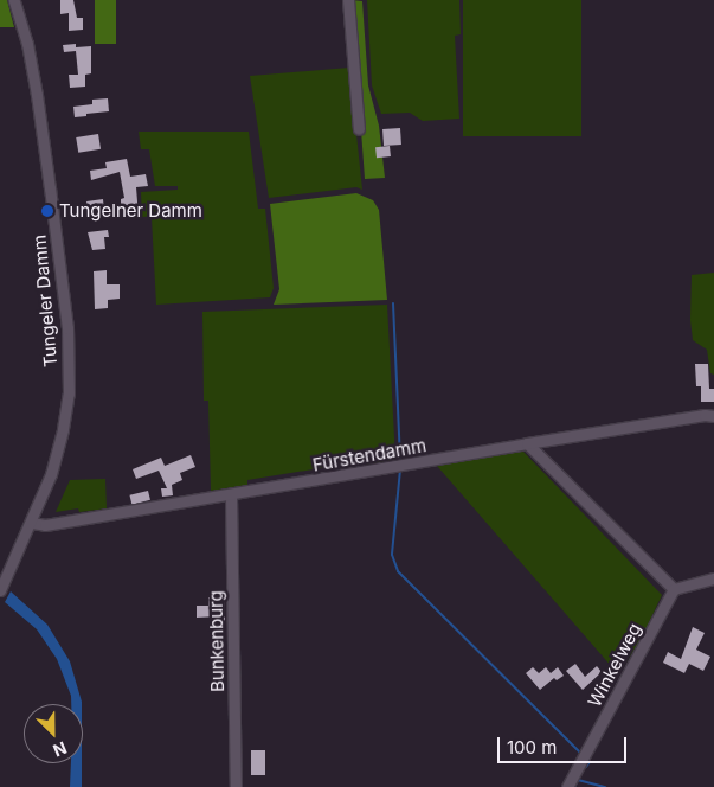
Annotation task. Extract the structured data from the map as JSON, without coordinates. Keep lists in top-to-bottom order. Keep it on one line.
{"streets":{"street":["Tungeler Damm","Fürstendamm","Bunkenburg","Winkelweg"]},"crossings":[["Tungeler Damm","Fürstendamm"],["Fürstendamm","Bunkenburg"]],"places":["Tungelner Damm"],"scale_bar":"100 m","north":"bottom right"}
